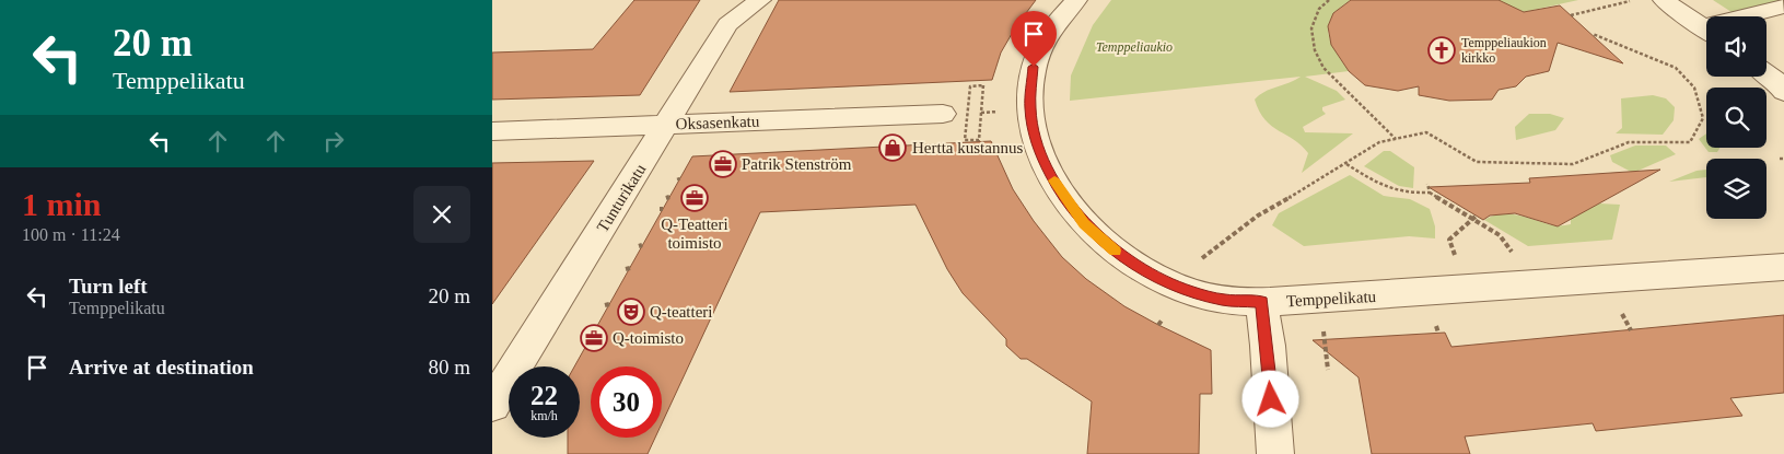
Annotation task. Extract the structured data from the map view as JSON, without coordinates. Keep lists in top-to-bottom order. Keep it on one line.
{"streets":{"street":["Oksasenkatu","Tunturikatu","Temppelikatu"]},"crossings":[["Oksasenkatu","Tunturikatu"]],"parks":["Temppeliaukio"],"places":{"church":["Temppeliaukion kirkko"],"shop":["Hertta kustannus"],"office":["Patrik Stenström","Q-Teatteri toimisto","Q-toimisto"],"theatre":["Q-teatteri"]},"page":{"turn":["20 m","Temppelikatu"],"heading":["1 min","100 m · 11:24"],"list":[{"name":"Turn left","note":"Temppelikatu","value":"20 m"},{"name":"Arrive at destination","value":"80 m"}],"speed":"22 km/h","limit":"30"}}
